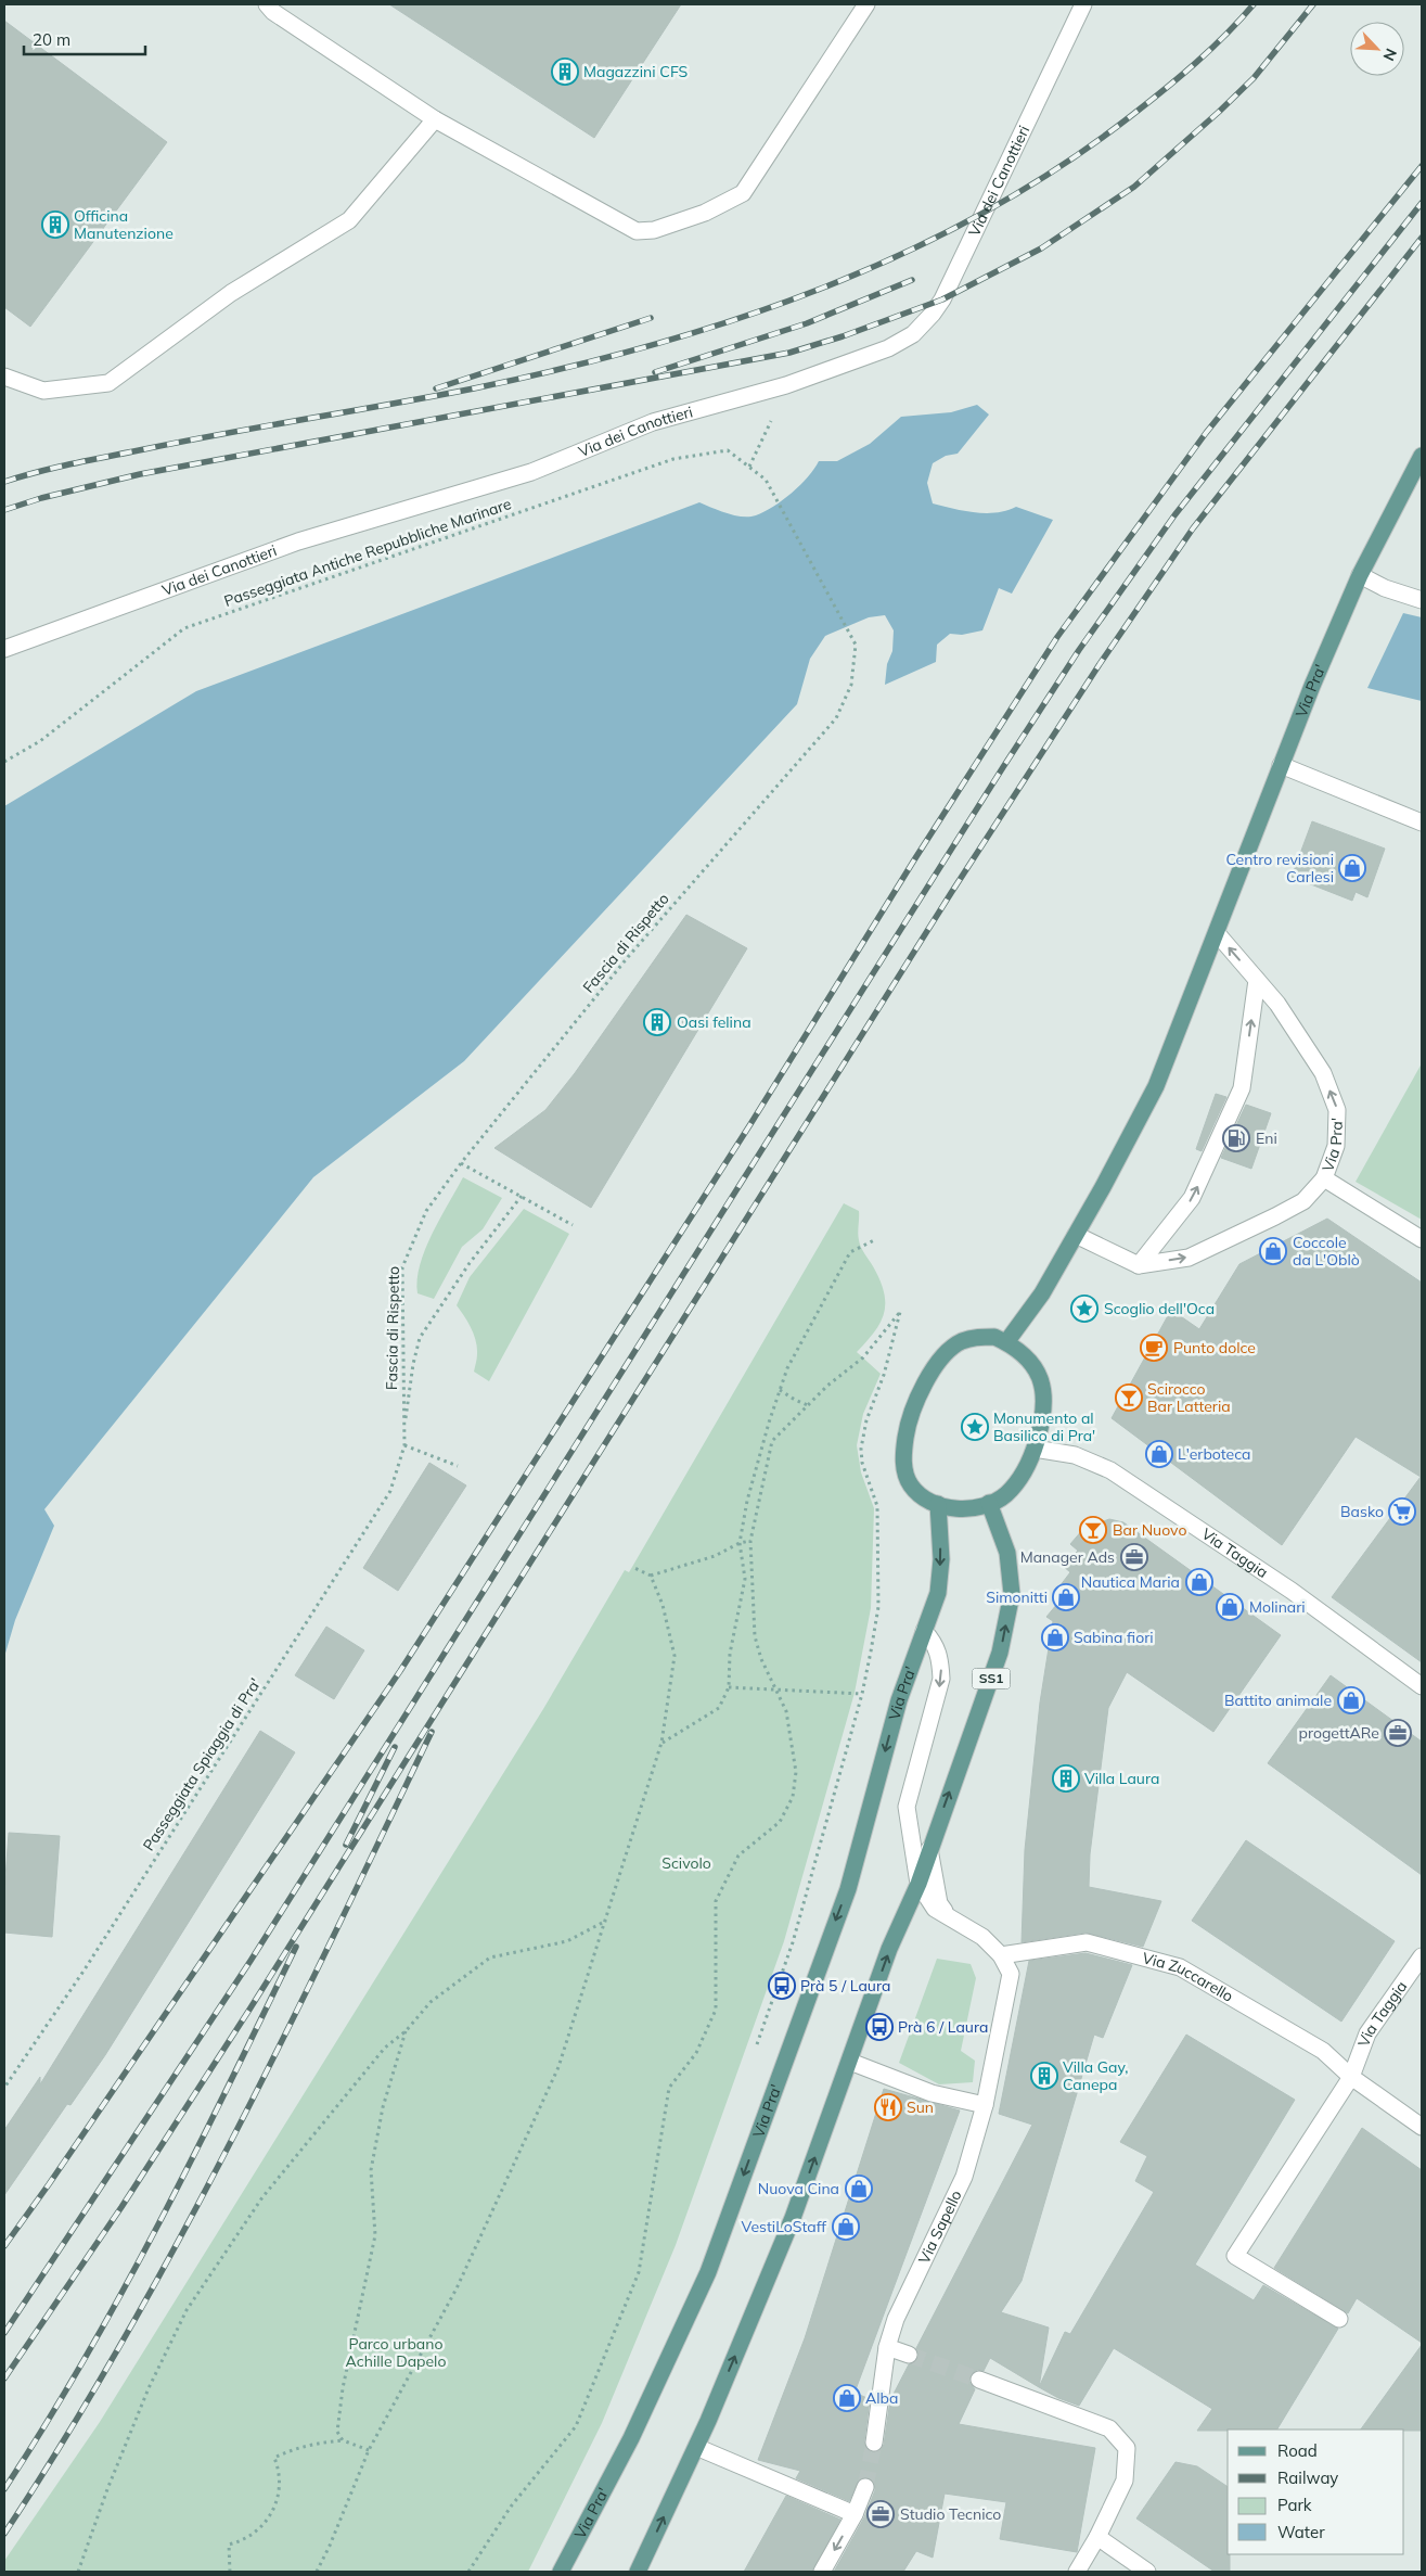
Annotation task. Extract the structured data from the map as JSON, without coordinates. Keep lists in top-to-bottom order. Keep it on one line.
{"streets":{"main road":["Via Pra'","SS1"],"street":["Via dei Canottieri","Via Taggia","Via Zuccarello","Via Sapello"],"path":["Passeggiata Antiche Repubbliche Marinare","Fascia di Rispetto","Passeggiata Spiaggia di Pra'"]},"crossings":[["Passeggiata Antiche Repubbliche Marinare","Fascia di Rispetto"],["Via Pra'","Via Taggia"],["Via Pra'","SS1"],["Fascia di Rispetto","Passeggiata Spiaggia di Pra'"],["Via Taggia","SS1"],["Via Taggia","Via Zuccarello"],["Via Zuccarello","Via Sapello"]],"parks":["Scivolo","Parco urbano Achille Dapelo"],"places":{"building":["Magazzini CFS","Officina Manutenzione","Oasi felina","Villa Laura","Villa Gay, Canepa"],"shop":["Centro revisioni Carlesi","Coccole da L'Oblò","L'erboteca","Nautica Maria","Simonitti","Molinari","Sabina fiori","Battito animale","Nuova Cina","VestiLoStaff","Alba"],"fuel station":["Eni"],"place":["Scoglio dell'Oca","Monumento al Basilico di Pra'"],"cafe":["Punto dolce"],"bar":["Scirocco Bar Latteria","Bar Nuovo"],"supermarket":["Basko"],"office":["Manager Ads","progettARe","Studio Tecnico"],"bus stop":["Prà 5 / Laura","Prà 6 / Laura"],"restaurant":["Sun"]},"legend":["Road","Railway","Park","Water"],"scale_bar":"20 m","north":"bottom right"}
